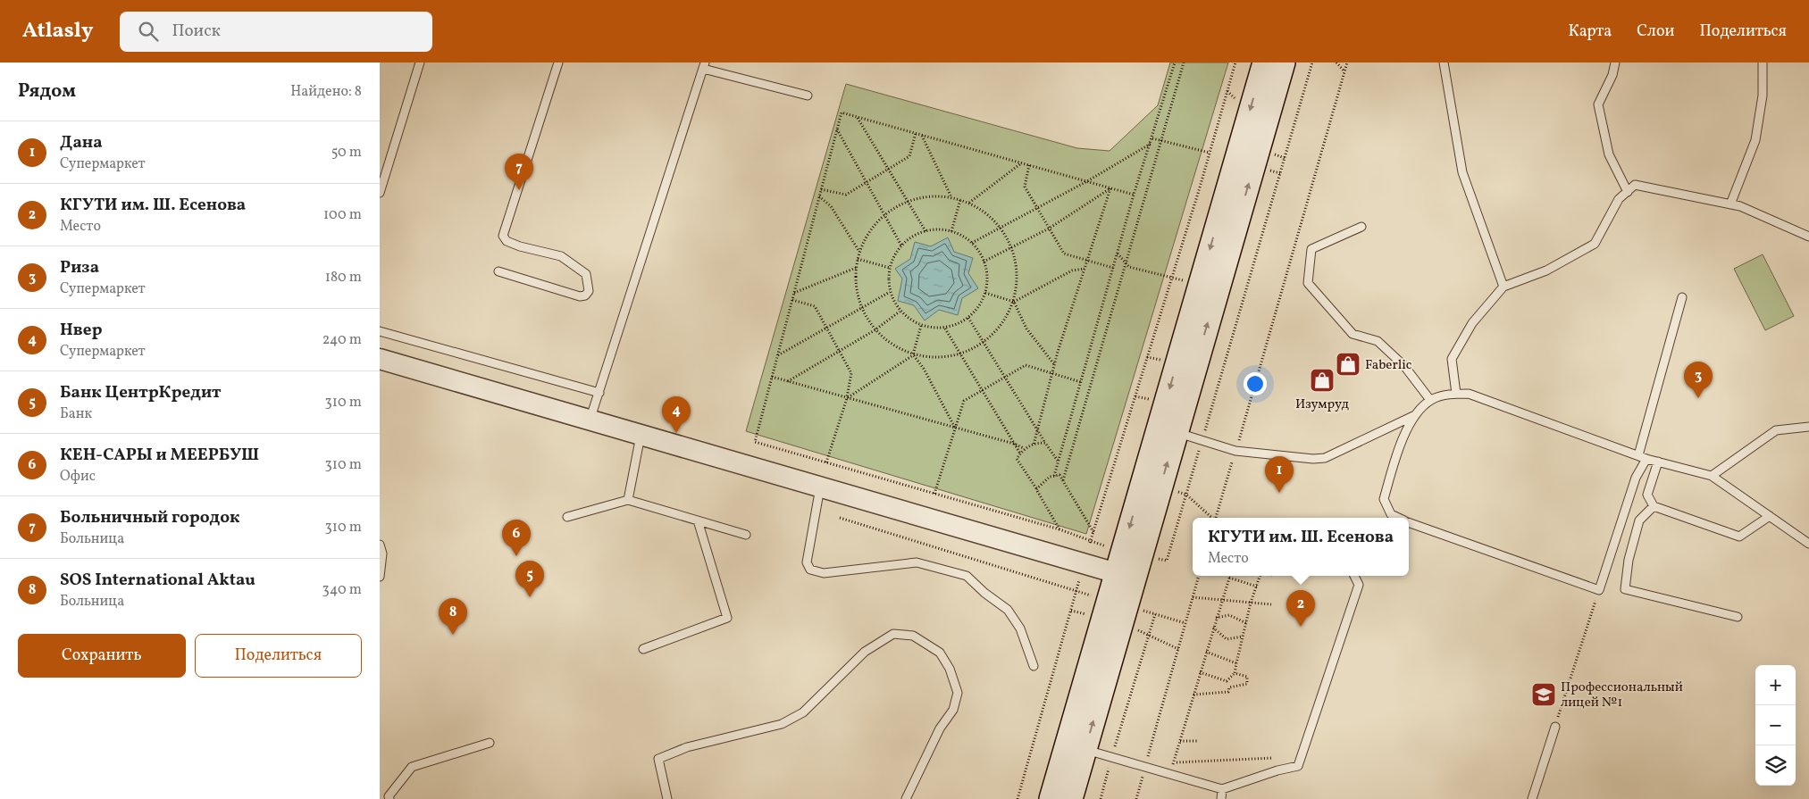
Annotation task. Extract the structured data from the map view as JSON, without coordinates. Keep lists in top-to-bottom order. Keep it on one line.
{"places":{"shop":["Faberlic","Изумруд"],"school or university":["Профессиональный лицей №1"]},"page":{"header":"Atlasly","search":"Поиск","nav":["Карта","Слои","Поделиться"],"heading":["Рядом","Найдено: 8"],"list":[{"mark":"1","name":"Дана","note":"Супермаркет","value":"50 m"},{"mark":"2","name":"КГУТИ им. Ш. Есенова","note":"Место","value":"100 m"},{"mark":"3","name":"Риза","note":"Супермаркет","value":"180 m"},{"mark":"4","name":"Нвер","note":"Супермаркет","value":"240 m"},{"mark":"5","name":"Банк ЦентрКредит","note":"Банк","value":"310 m"},{"mark":"6","name":"КЕН-САРЫ и МЕЕРБУШ","note":"Офис","value":"310 m"},{"mark":"7","name":"Больничный городок","note":"Больница","value":"310 m"},{"mark":"8","name":"SOS International Aktau","note":"Больница","value":"340 m"}],"pins":["7","3","4","1","6","5","2","8"],"popup":["КГУТИ им. Ш. Есенова","Место"],"buttons":["Сохранить","Поделиться"],"map_buttons":["+","−"]}}
